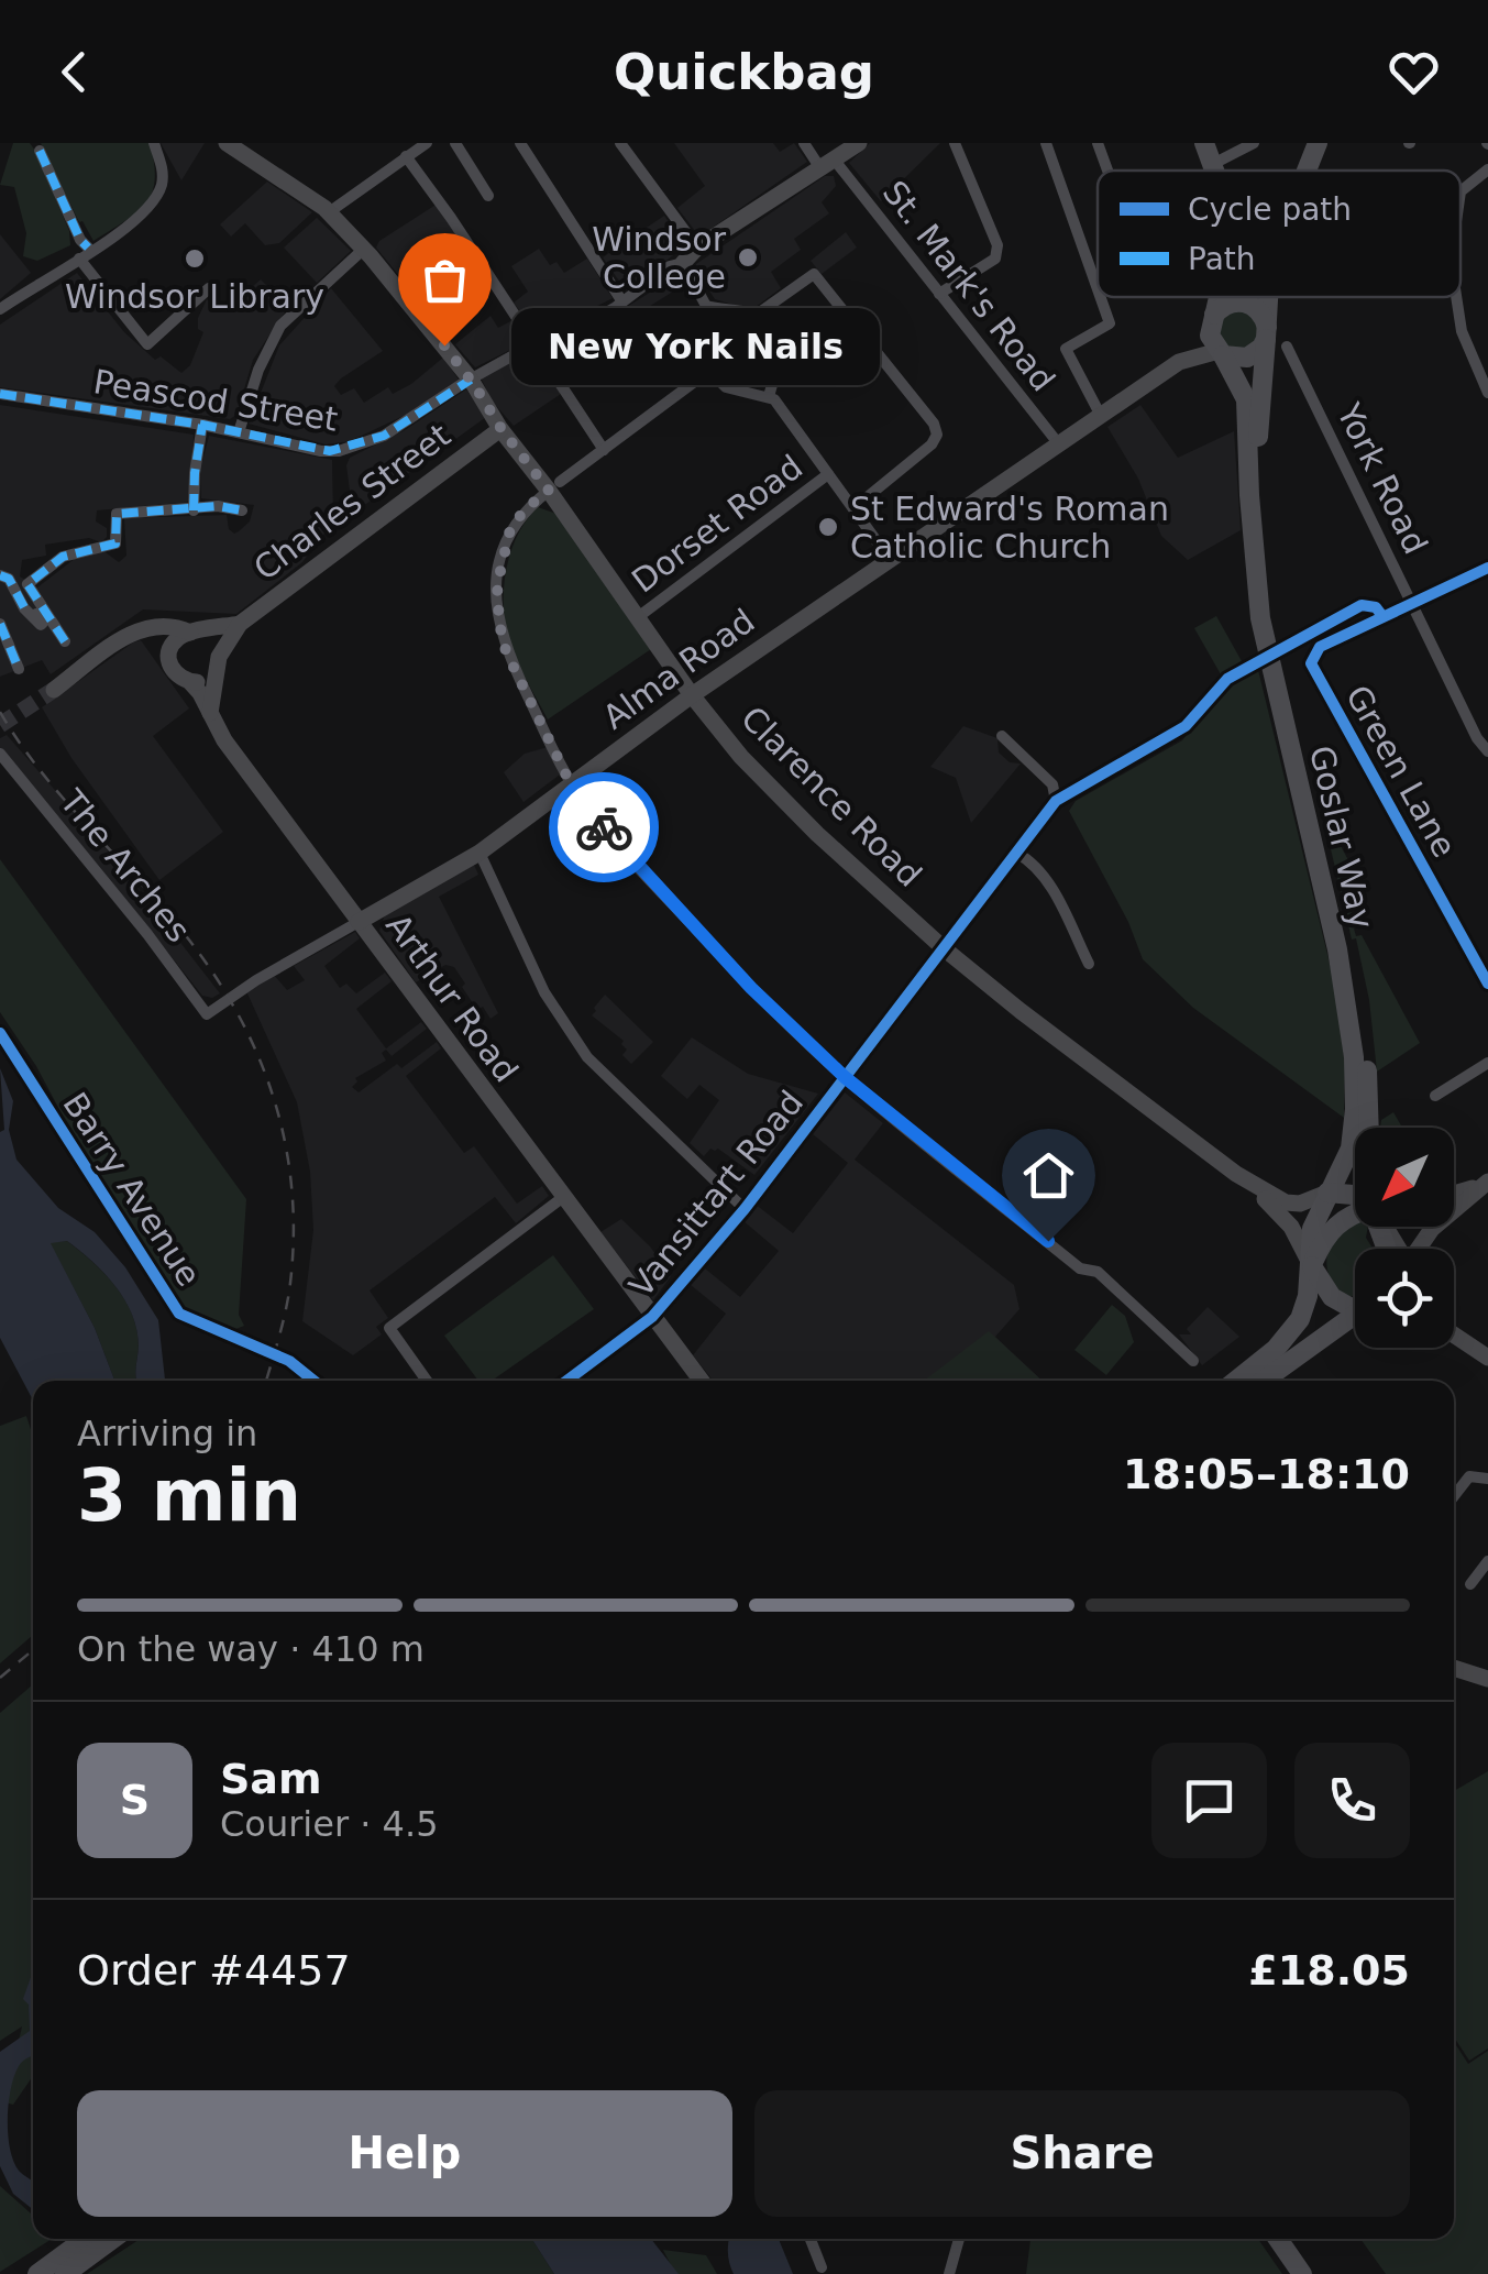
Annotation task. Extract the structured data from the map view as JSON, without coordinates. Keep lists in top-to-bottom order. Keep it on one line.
{"streets":{"main road":["Clarence Road","Goslar Way"],"street":["St. Mark's Road","Peascod Street","York Road","Charles Street","Dorset Road","Alma Road","Green Lane","The Arches","Arthur Road","Barry Avenue","Vansittart Road"]},"crossings":[["St. Mark's Road","Alma Road"],["Peascod Street","Clarence Road"],["York Road","Green Lane"],["Charles Street","Clarence Road"],["Charles Street","Arthur Road"],["Dorset Road","Clarence Road"],["Alma Road","Clarence Road"],["Alma Road","Goslar Way"],["Alma Road","The Arches"],["Alma Road","Arthur Road"],["Clarence Road","Goslar Way"],["Clarence Road","Vansittart Road"],["Arthur Road","Vansittart Road"]],"places":["Windsor College","Windsor Library","New York Nails","St Edward's Roman Catholic Church"],"legend":["Cycle path","Path"],"north":"bottom left","page":{"header":"Quickbag","bubble":"New York Nails","heading":["3 min","Arriving in","18:05–18:10"],"panel":["Sam","Courier · 4.5","Order #4457","£18.05"],"bar":"On the way · 410 m","round":"S","buttons":["Help","Share"]}}
